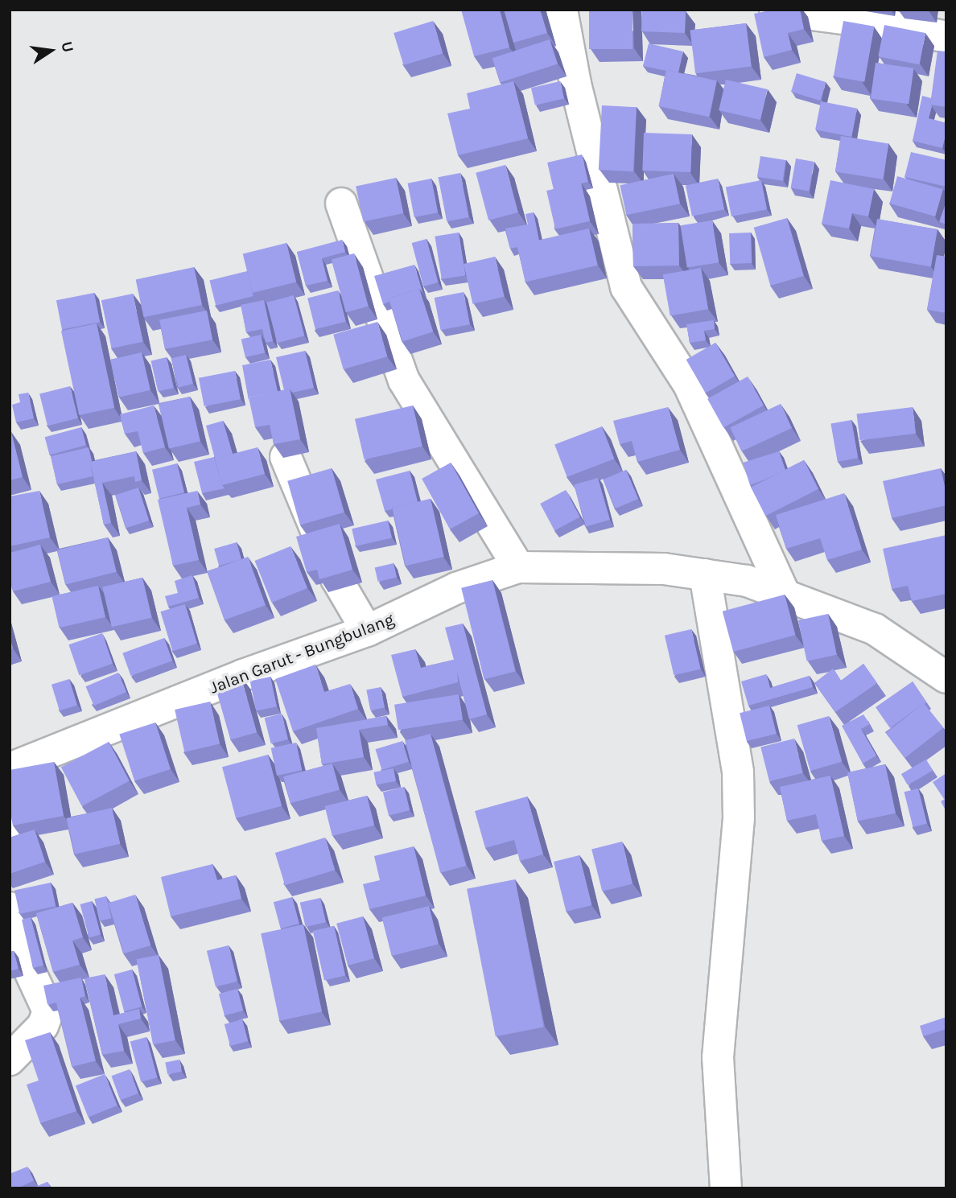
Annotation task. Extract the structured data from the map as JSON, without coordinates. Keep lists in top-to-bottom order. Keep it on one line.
{"streets":{"street":["Jalan Garut - Bungbulang"]},"north":"right"}
